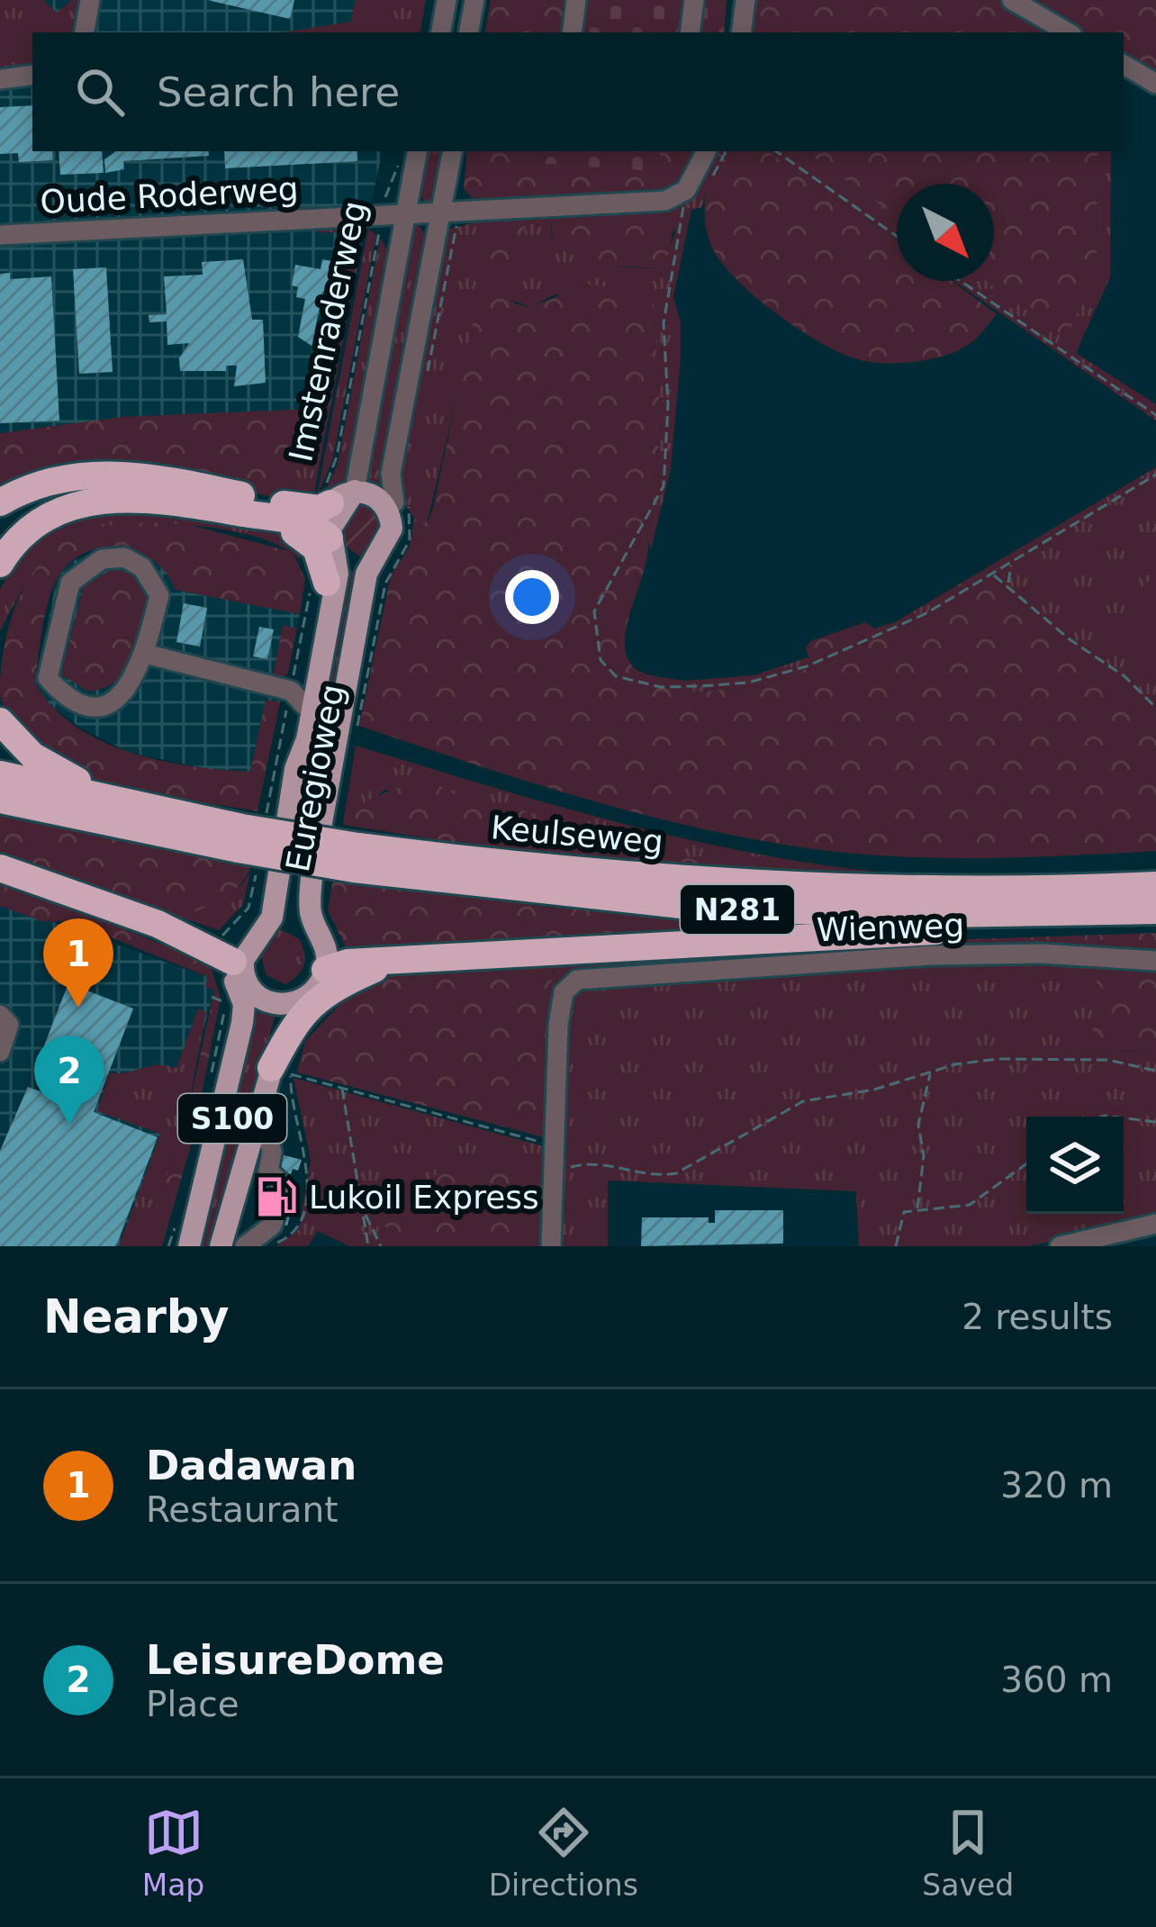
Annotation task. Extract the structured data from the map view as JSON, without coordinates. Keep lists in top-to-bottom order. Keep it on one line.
{"streets":{"highway":["Keulseweg","N281"],"main road":["Euregioweg","S100"],"street":["Oude Roderweg","Imstenraderweg","Wienweg"]},"crossings":[["Oude Roderweg","Imstenraderweg"],["Oude Roderweg","S100"],["Imstenraderweg","Euregioweg"],["Imstenraderweg","S100"],["Euregioweg","Keulseweg"],["Euregioweg","S100"],["Keulseweg","N281"],["N281","S100"]],"places":{"fuel station":["Lukoil Express"]},"north":"bottom right","page":{"search":"Search here","pins":["1","2"],"heading":["Nearby","2 results"],"list":[{"mark":"1","name":"Dadawan","note":"Restaurant","value":"320 m"},{"mark":"2","name":"LeisureDome","note":"Place","value":"360 m"}],"nav":["Map","Directions","Saved"]}}
